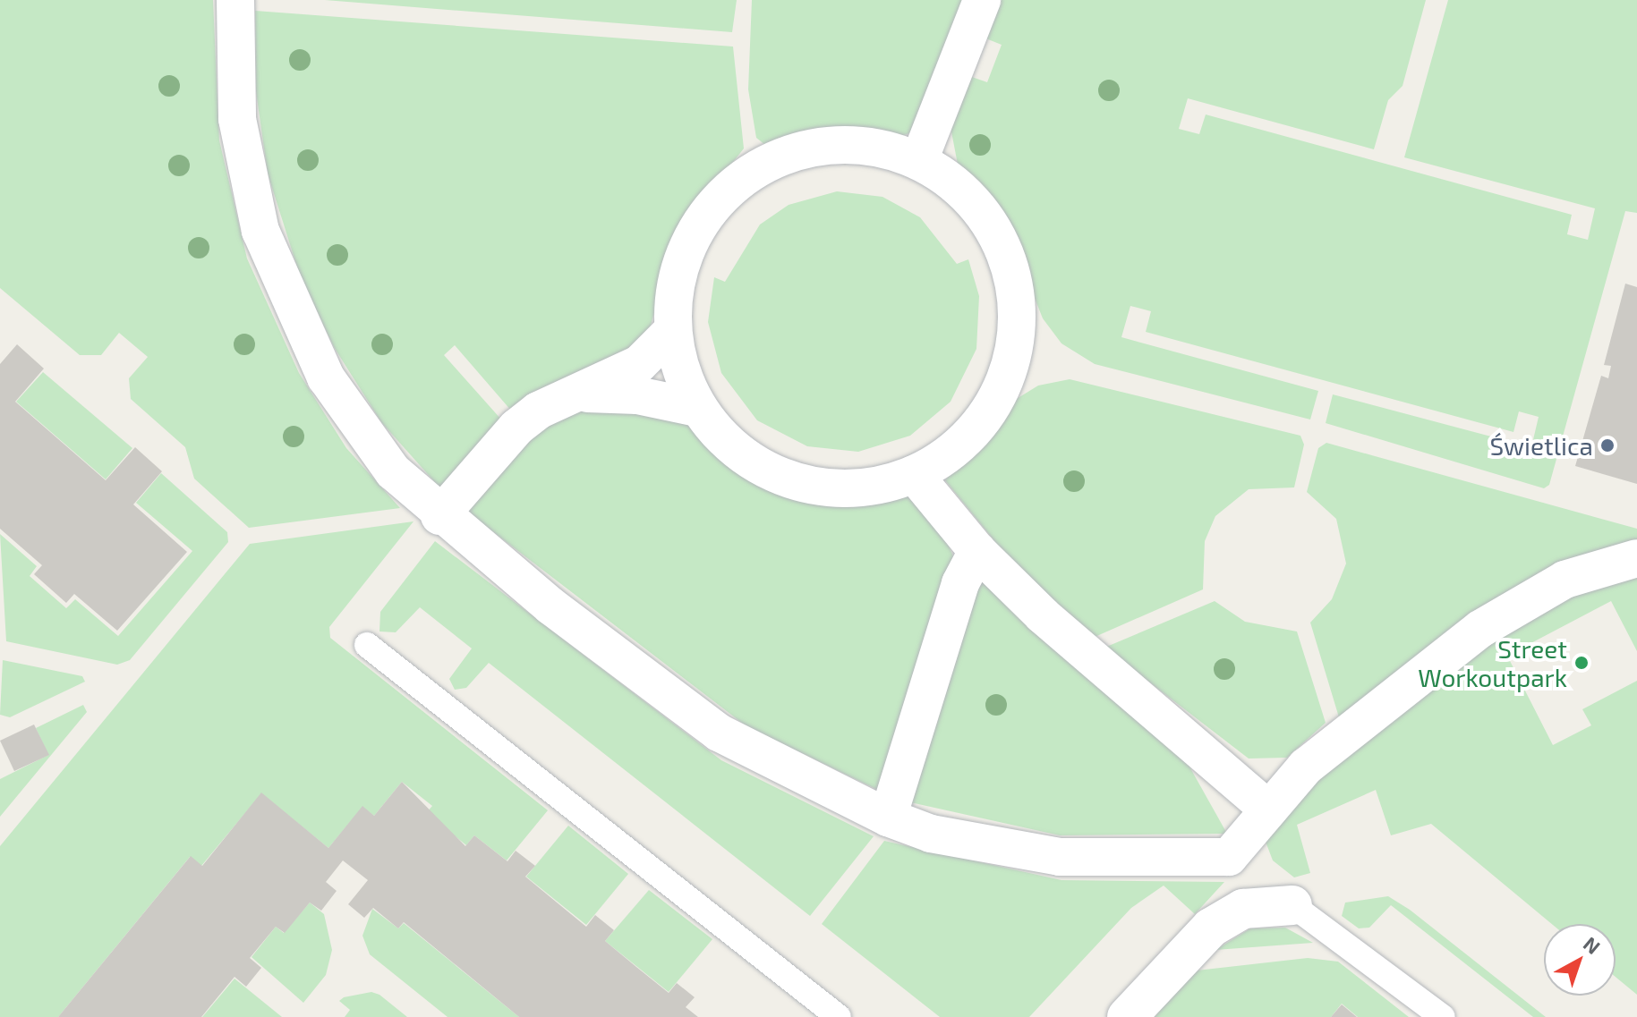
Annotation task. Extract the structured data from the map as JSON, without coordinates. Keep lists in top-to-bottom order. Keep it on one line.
{"places":["Świetlica","Street Workoutpark"],"north":"top right"}
